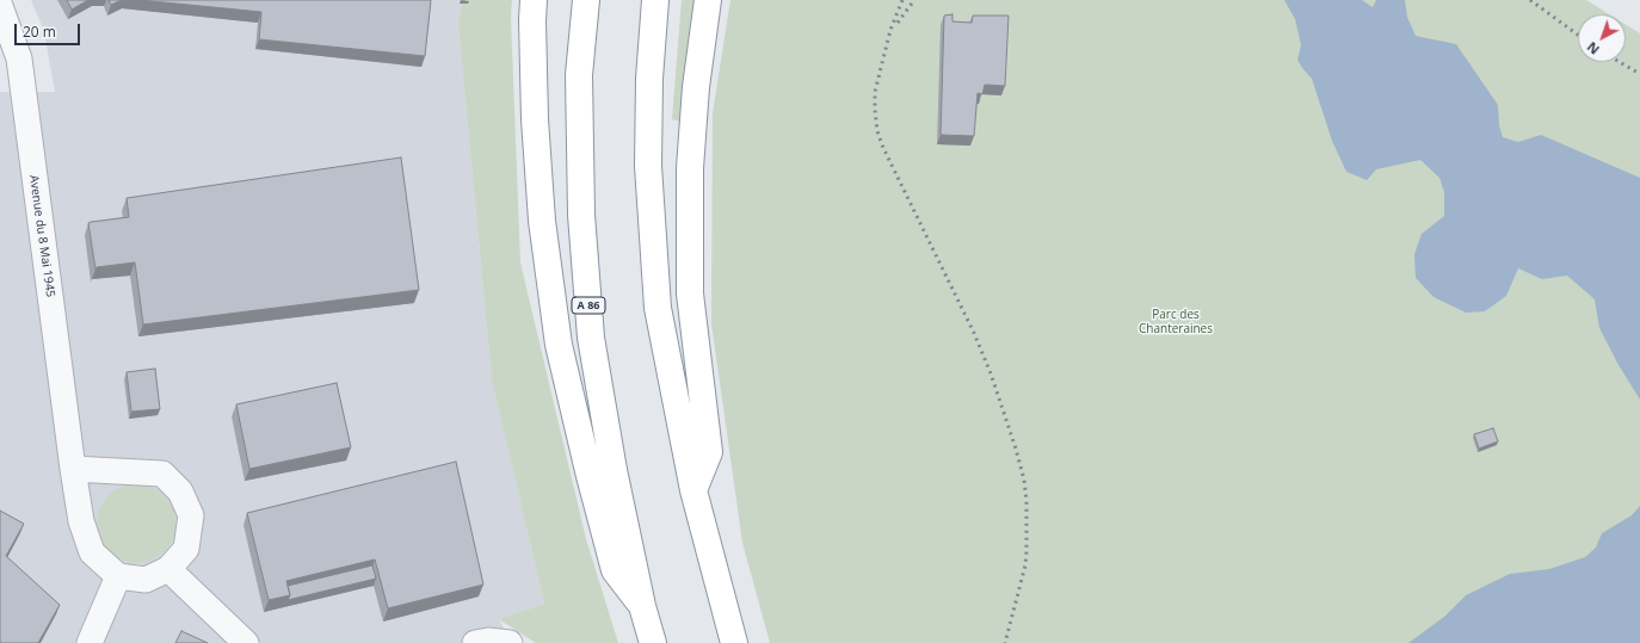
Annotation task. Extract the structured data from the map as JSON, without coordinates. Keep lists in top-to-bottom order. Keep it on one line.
{"streets":{"highway":["A 86"],"street":["Avenue du 8 Mai 1945"]},"parks":["Parc des Chanteraines"],"scale_bar":"20 m","north":"bottom left"}
